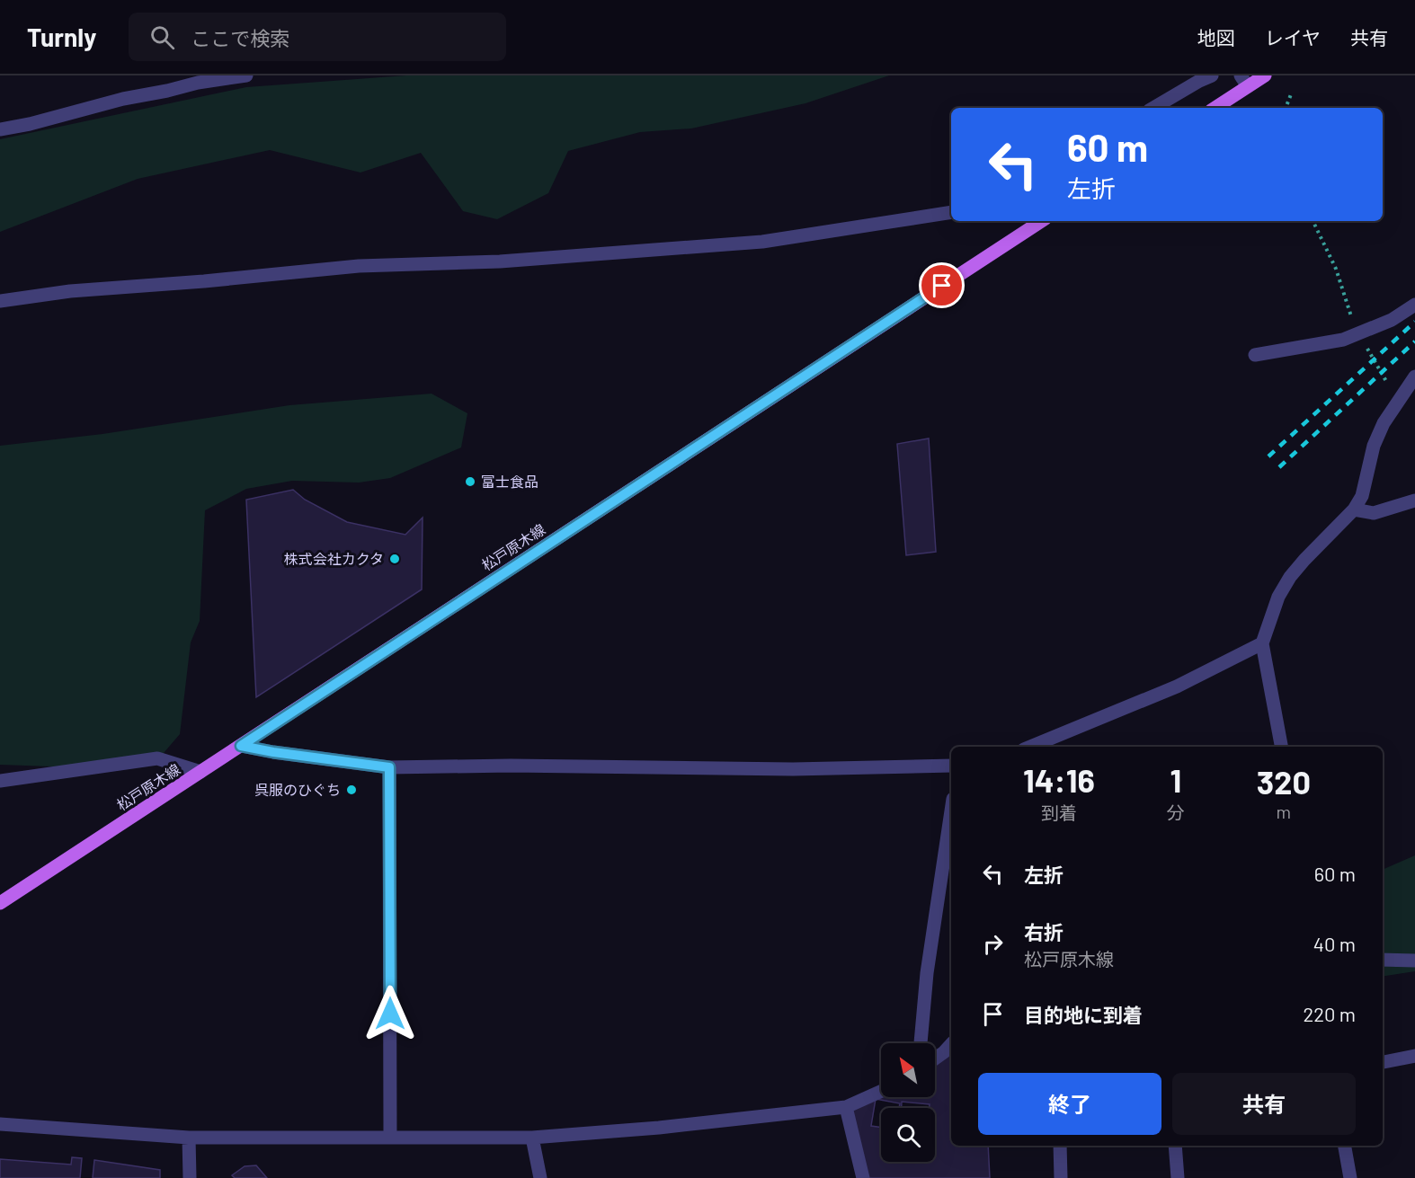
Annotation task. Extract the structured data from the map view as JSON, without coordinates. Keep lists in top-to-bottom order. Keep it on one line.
{"streets":{"main road":["松戸原木線"]},"places":["富士食品","株式会社カクタ","呉服のひぐち"],"north":"top left","page":{"header":"Turnly","search":"ここで検索","nav":["地図","レイヤ","共有"],"turn":["60 m","左折"],"eta":["14:16","到着","1","分","320","m"],"list":[{"name":"左折","value":"60 m"},{"name":"右折","note":"松戸原木線","value":"40 m"},{"name":"目的地に到着","value":"220 m"}],"buttons":["終了","共有"]}}
